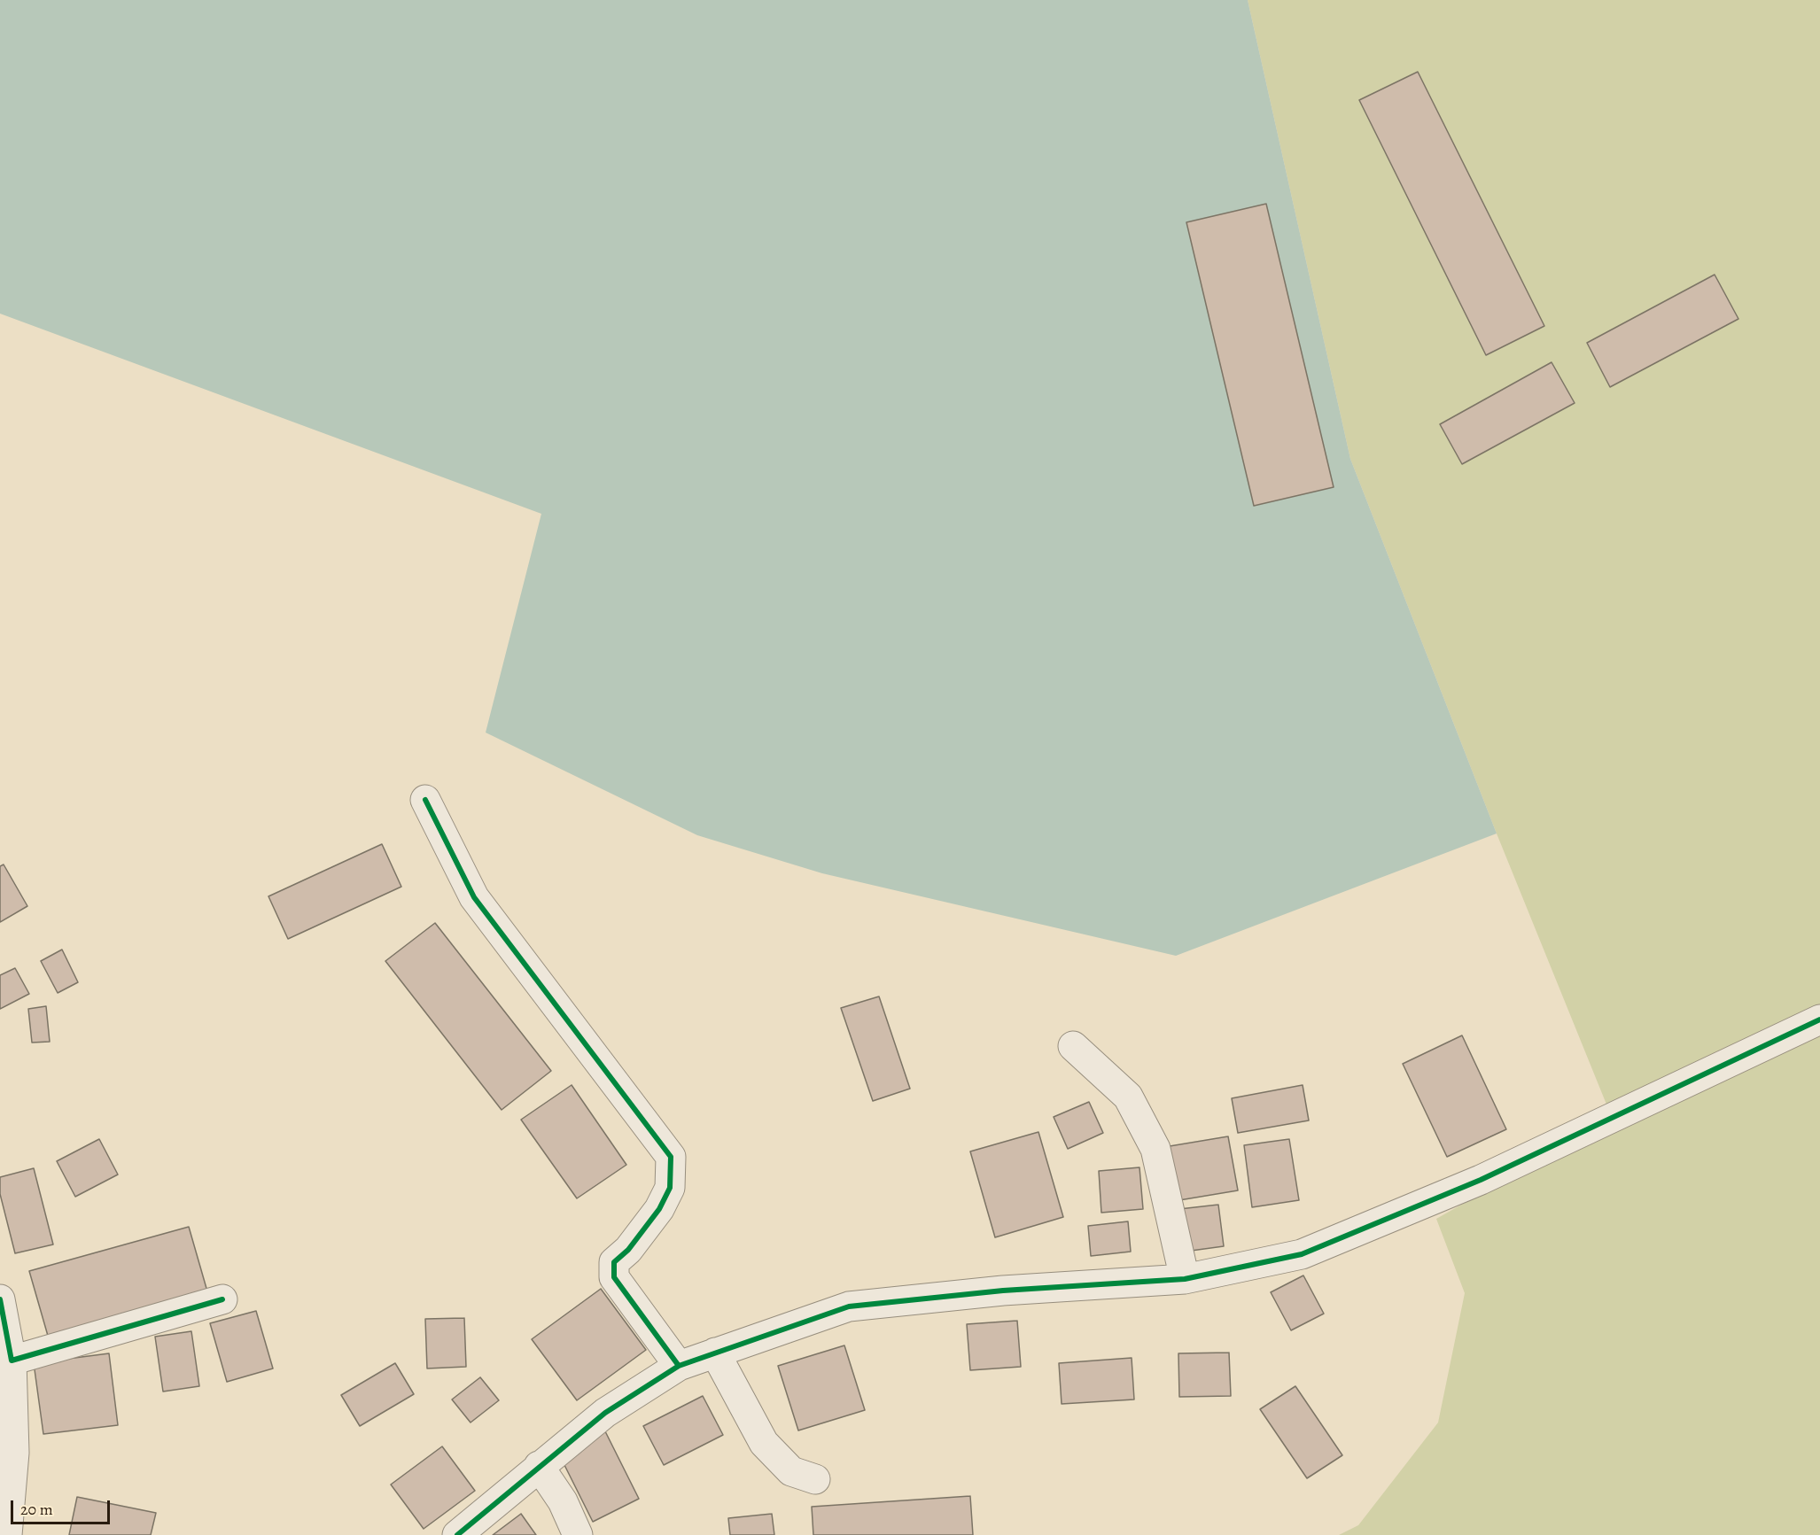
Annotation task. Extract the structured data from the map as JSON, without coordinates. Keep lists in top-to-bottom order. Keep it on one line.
{"scale_bar":"20 m"}
